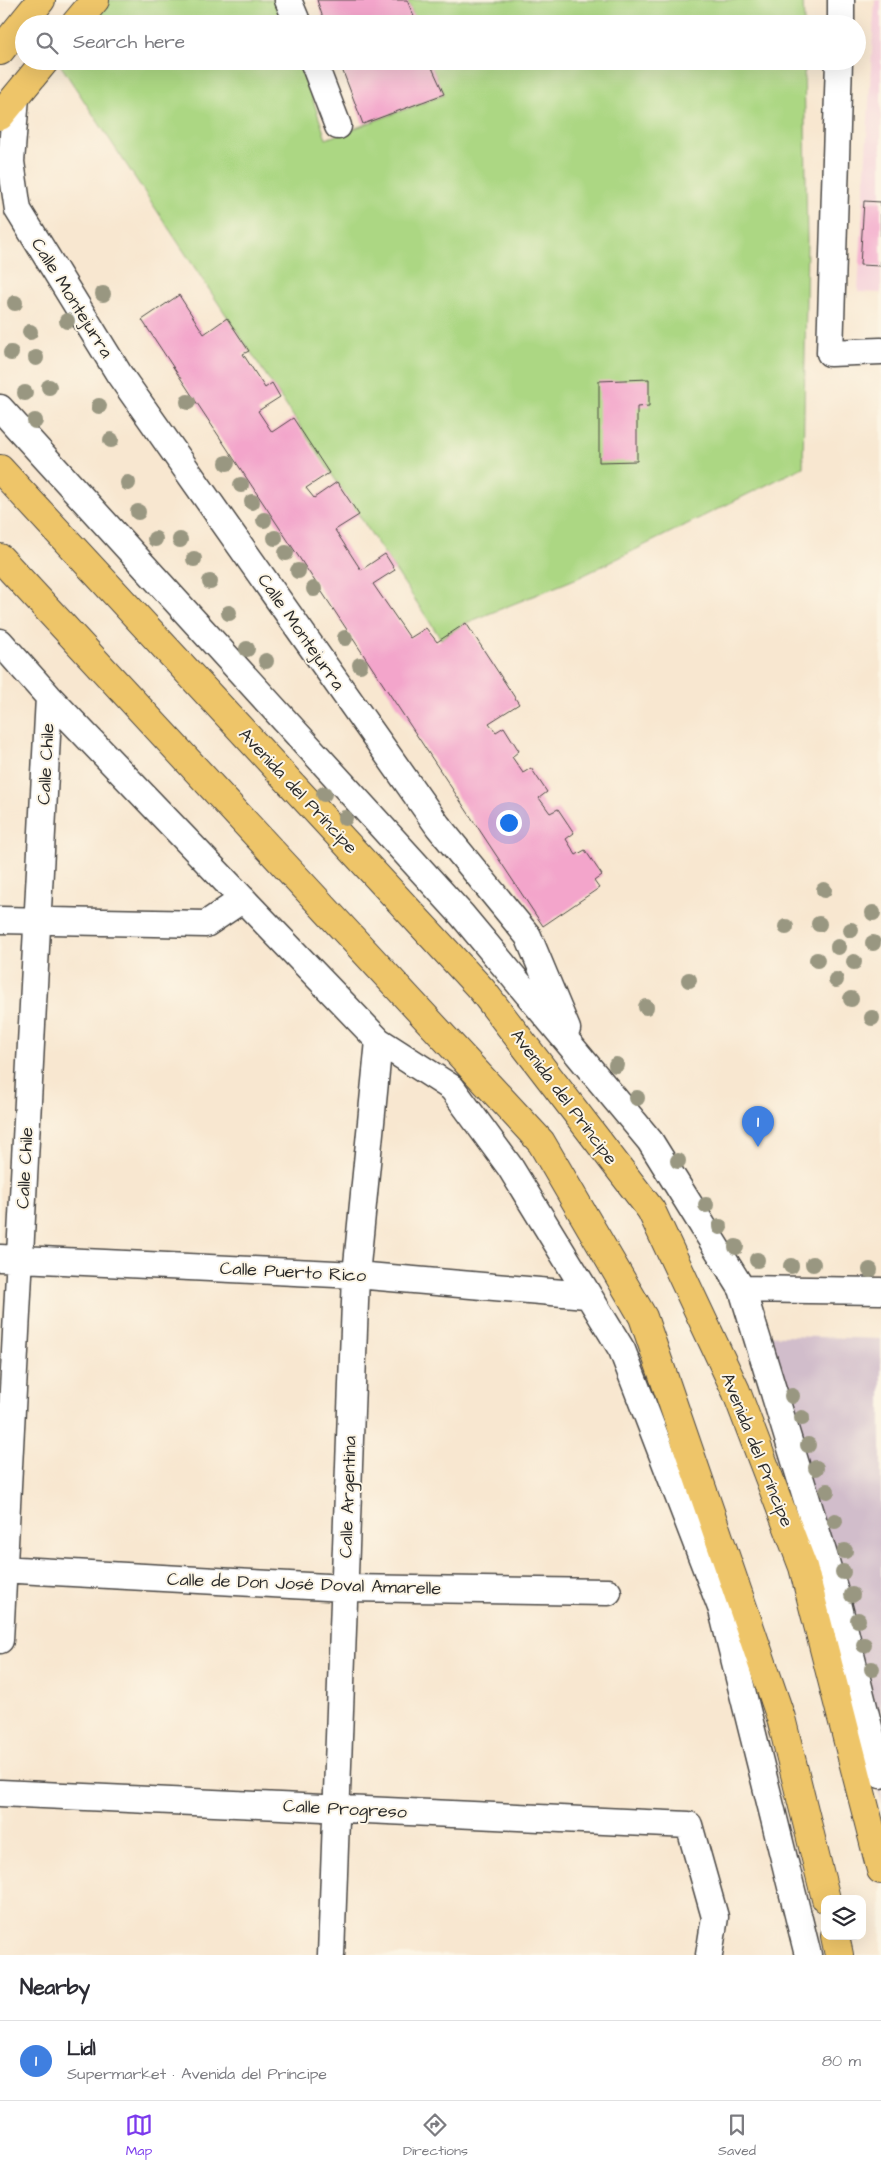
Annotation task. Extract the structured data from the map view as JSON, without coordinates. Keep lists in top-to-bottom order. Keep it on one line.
{"streets":{"main road":["Avenida del Príncipe"],"street":["Calle Montejurra","Calle Chile","Calle Puerto Rico","Calle Argentina","Calle de Don José Doval Amarelle","Calle Progreso"]},"crossings":[["Calle Montejurra","Avenida del Príncipe"],["Calle Chile","Calle Puerto Rico"],["Calle Chile","Calle de Don José Doval Amarelle"],["Calle Puerto Rico","Calle Argentina"],["Calle Argentina","Calle de Don José Doval Amarelle"],["Calle Argentina","Calle Progreso"]],"page":{"search":"Search here","pins":"1","heading":"Nearby","list":[{"mark":"1","name":"Lidl","note":"Supermarket · Avenida del Príncipe","value":"80 m"}],"nav":["Map","Directions","Saved"]}}
